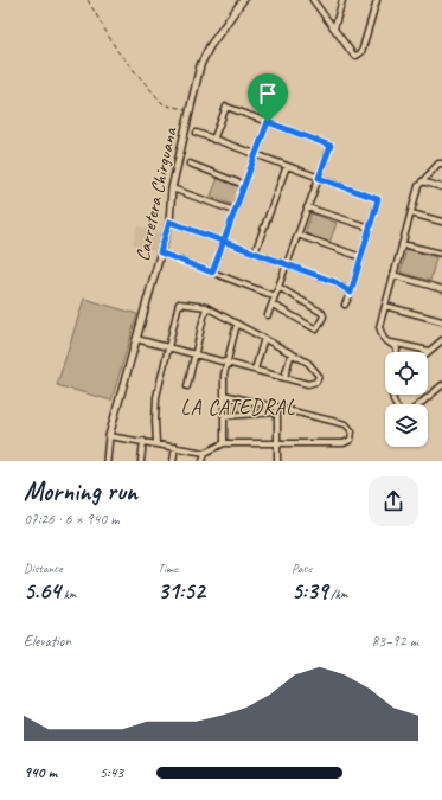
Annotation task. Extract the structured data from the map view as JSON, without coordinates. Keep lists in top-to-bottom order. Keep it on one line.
{"streets":{"street":["Carretera Chirguana"]},"districts":["LA CATEDRAL"],"page":{"heading":["Morning run","07:26 · 6 × 940 m"],"stats":[["Distance","5.64 km"],["Time","31:52"],["Pace","5:39 /km"]],"chart":["Elevation","83–92 m"],"list":[{"name":"940 m","note":"5:43"}]}}
